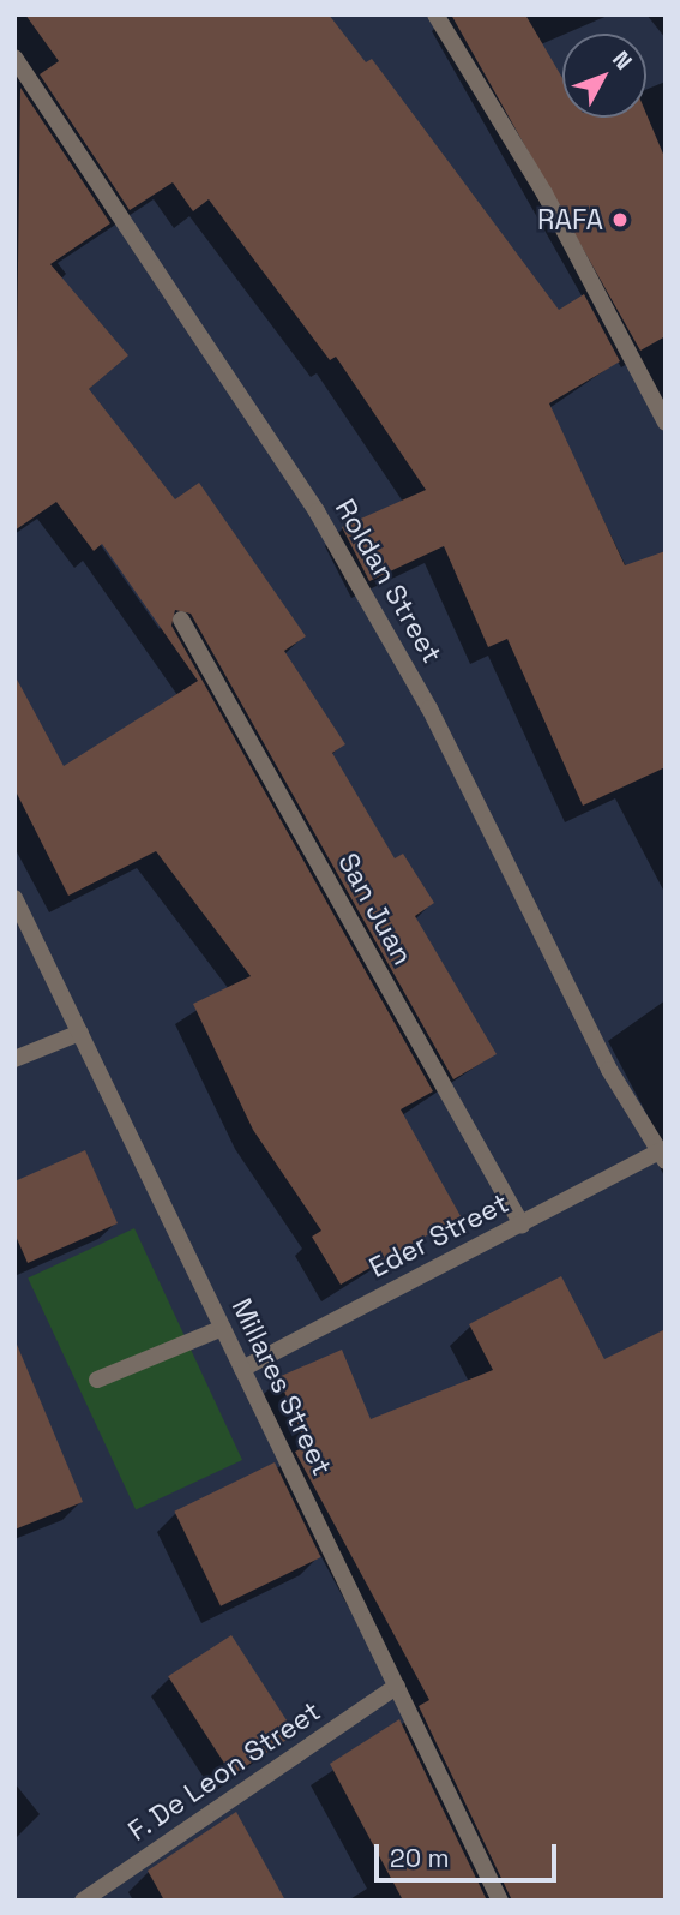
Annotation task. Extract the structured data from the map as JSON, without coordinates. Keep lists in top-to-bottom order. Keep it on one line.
{"streets":{"street":["Roldan Street","San Juan","Eder Street","Millares Street","F. De Leon Street"]},"crossings":[["Roldan Street","Eder Street"],["San Juan","Eder Street"],["Eder Street","Millares Street"],["Millares Street","F. De Leon Street"]],"places":["RAFA"],"scale_bar":"20 m","north":"top right"}
